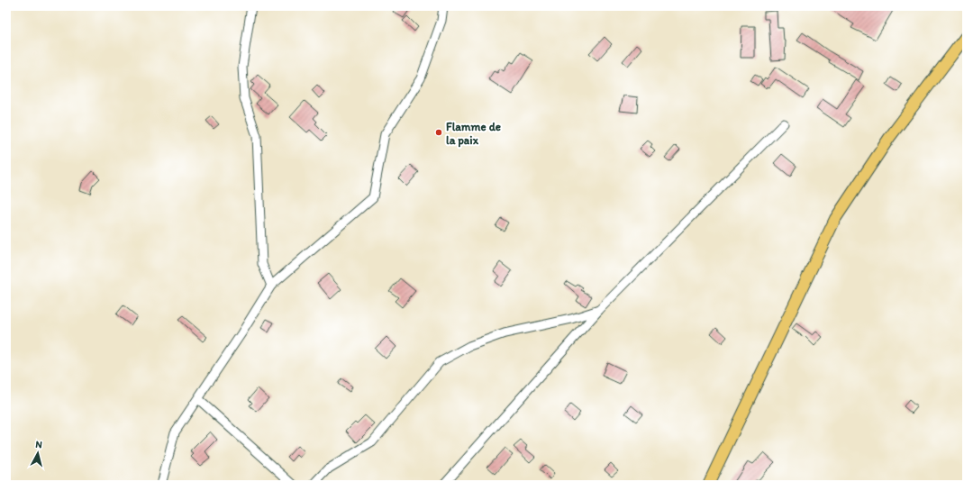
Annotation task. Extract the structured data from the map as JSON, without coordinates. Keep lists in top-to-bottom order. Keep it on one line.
{"places":["Flamme de la paix"],"north":"top"}
